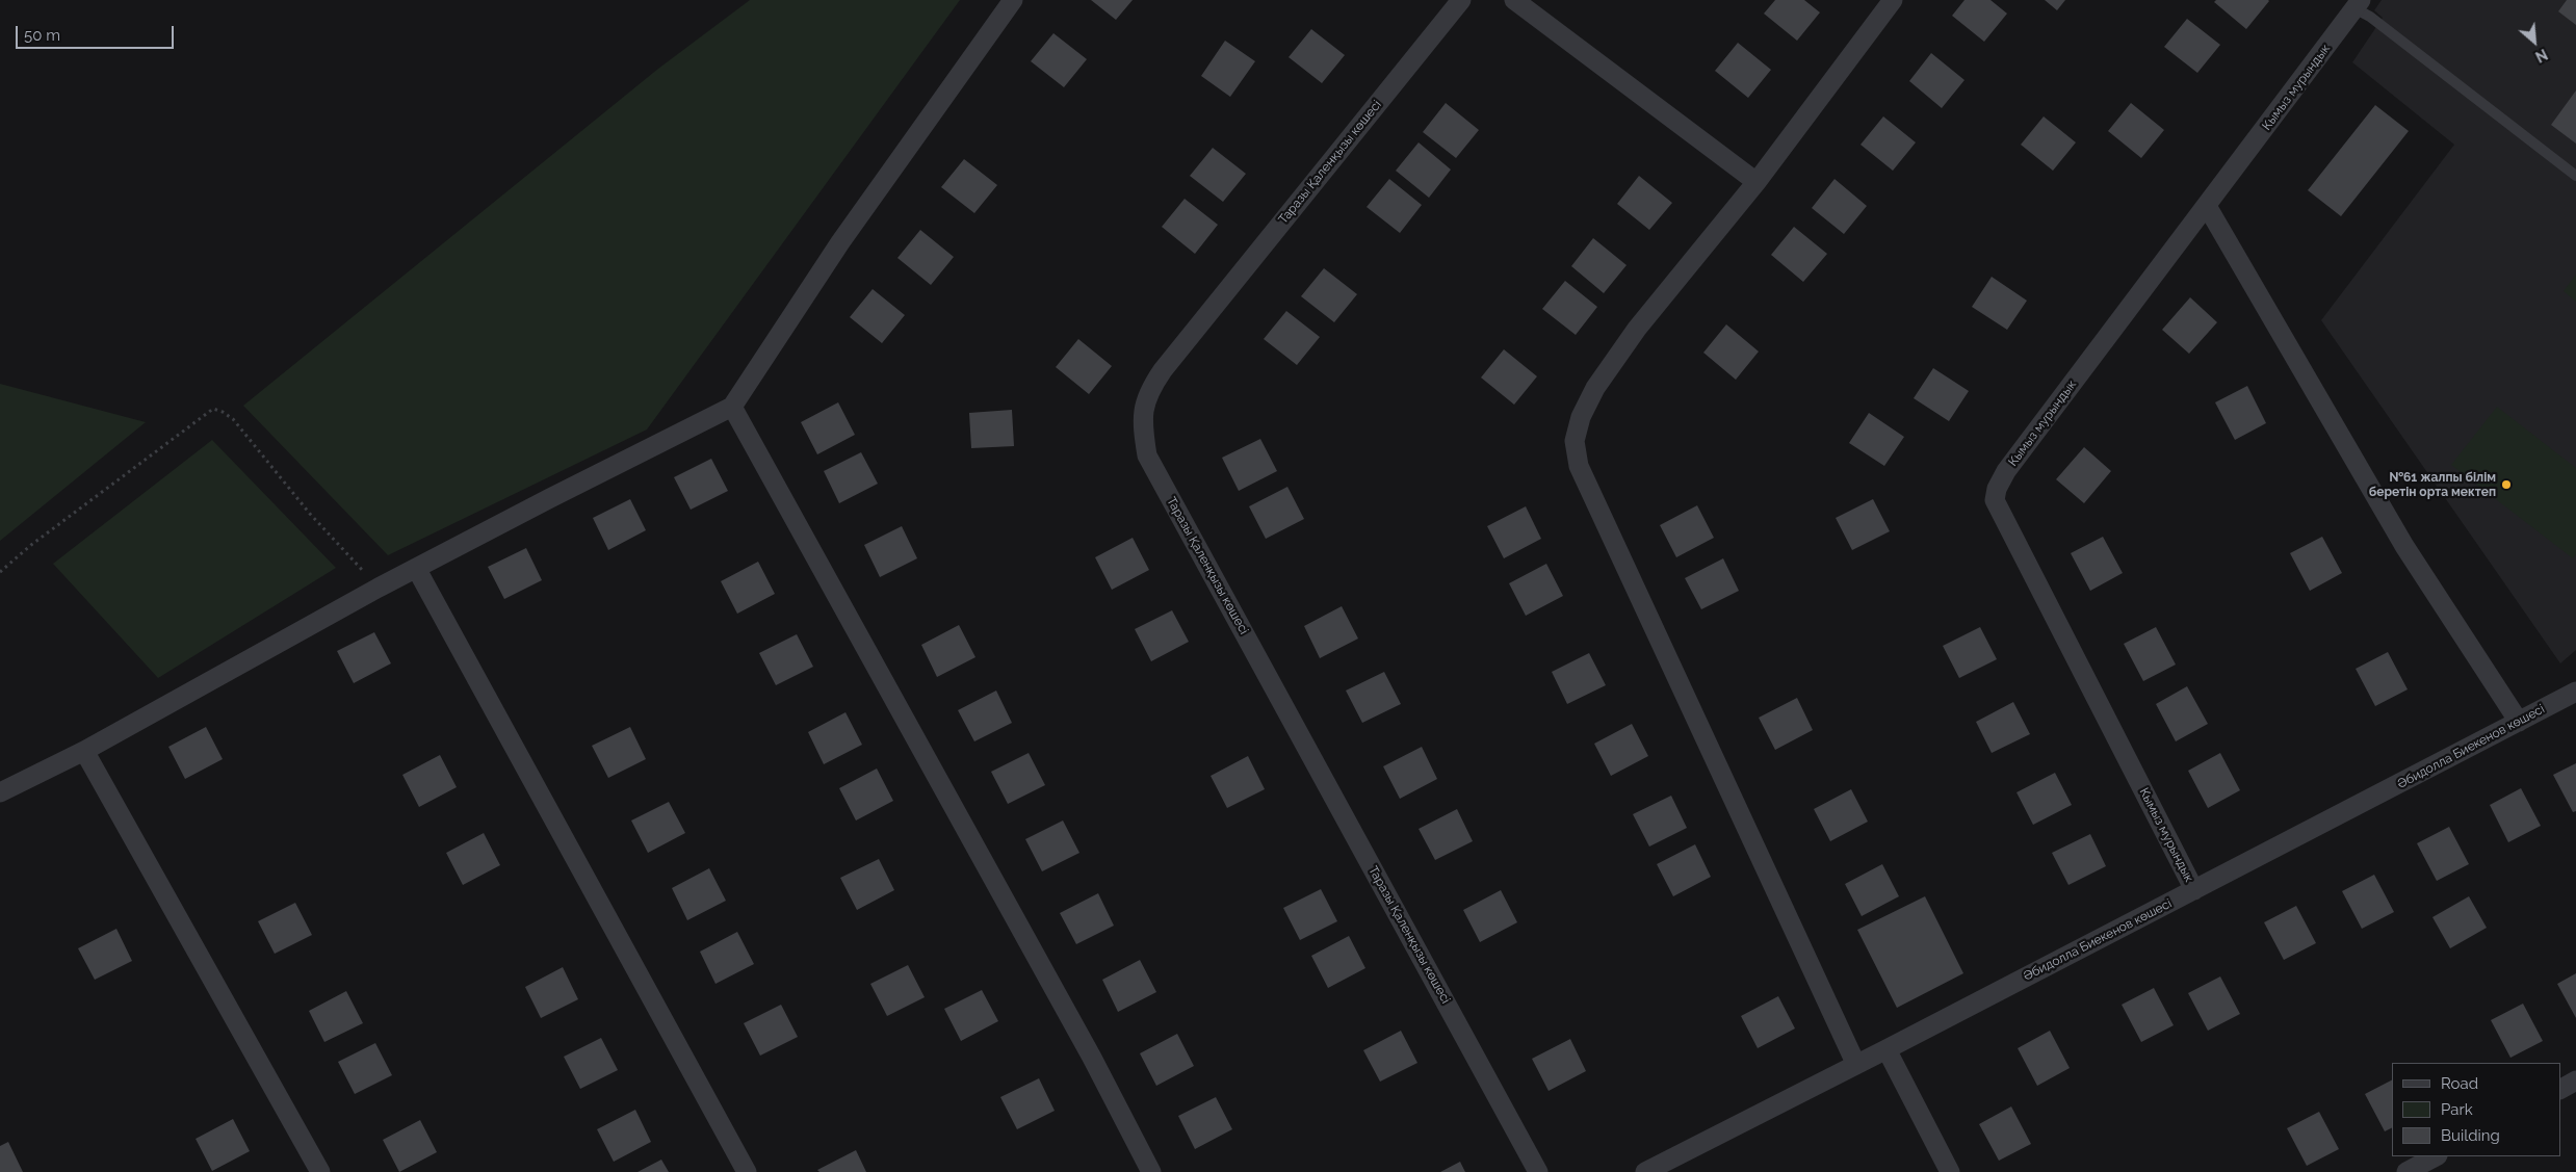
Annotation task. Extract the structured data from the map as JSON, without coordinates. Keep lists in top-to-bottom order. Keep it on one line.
{"streets":{"street":["Кымыз мурындык","Таразы Қаленқызы көшесі","Әбидолла Биекенов көшесі"]},"crossings":[["Кымыз мурындык","Әбидолла Биекенов көшесі"]],"places":["№61 жалпы білім беретін орта мектеп"],"legend":["Road","Park","Building"],"scale_bar":"50 m","north":"bottom right"}
